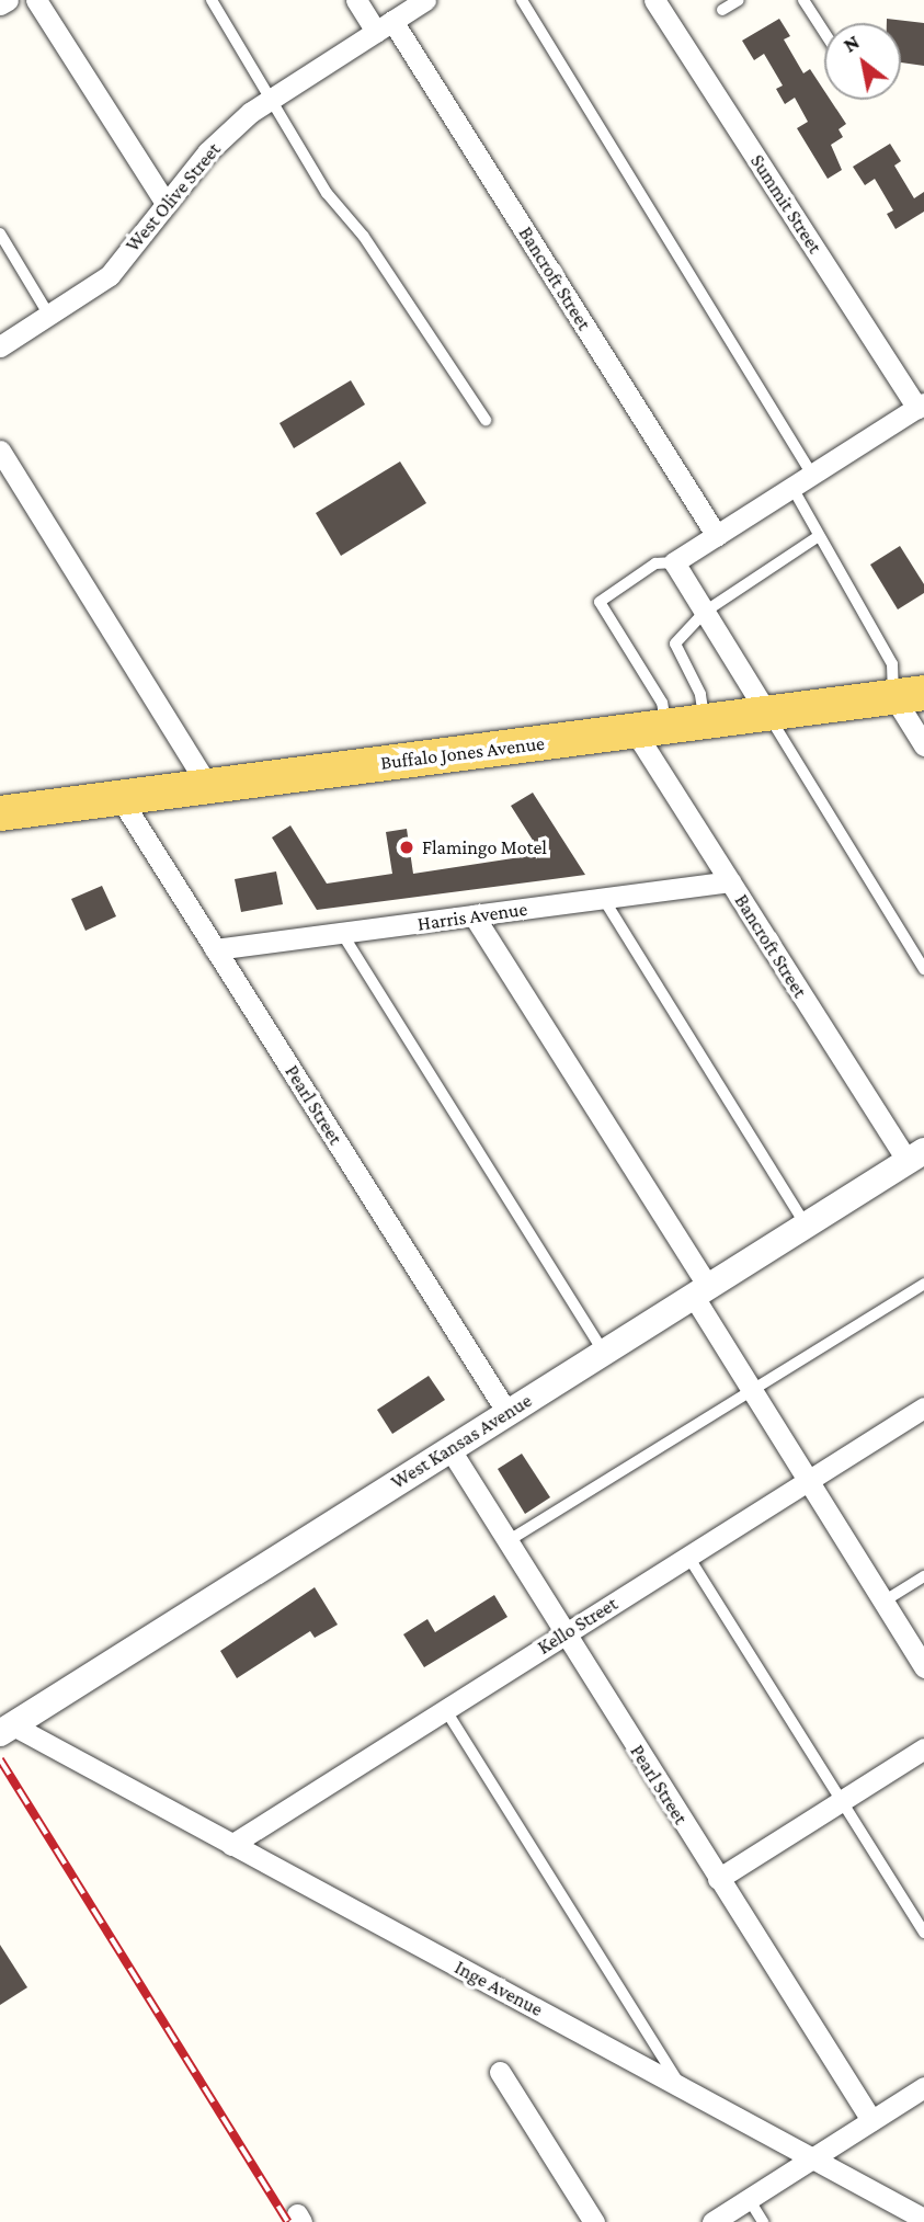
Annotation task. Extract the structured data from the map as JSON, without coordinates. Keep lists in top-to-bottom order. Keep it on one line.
{"streets":{"main road":["Buffalo Jones Avenue"],"street":["West Olive Street","Summit Street","Bancroft Street","Harris Avenue","Pearl Street","West Kansas Avenue","Kello Street","Inge Avenue"]},"crossings":[["West Olive Street","Bancroft Street"],["Bancroft Street","Buffalo Jones Avenue"],["Bancroft Street","Harris Avenue"],["Bancroft Street","West Kansas Avenue"],["Buffalo Jones Avenue","Pearl Street"],["Harris Avenue","Pearl Street"],["Pearl Street","West Kansas Avenue"],["Pearl Street","Kello Street"],["West Kansas Avenue","Inge Avenue"],["Kello Street","Inge Avenue"]],"places":["Flamingo Motel"],"north":"top left"}
